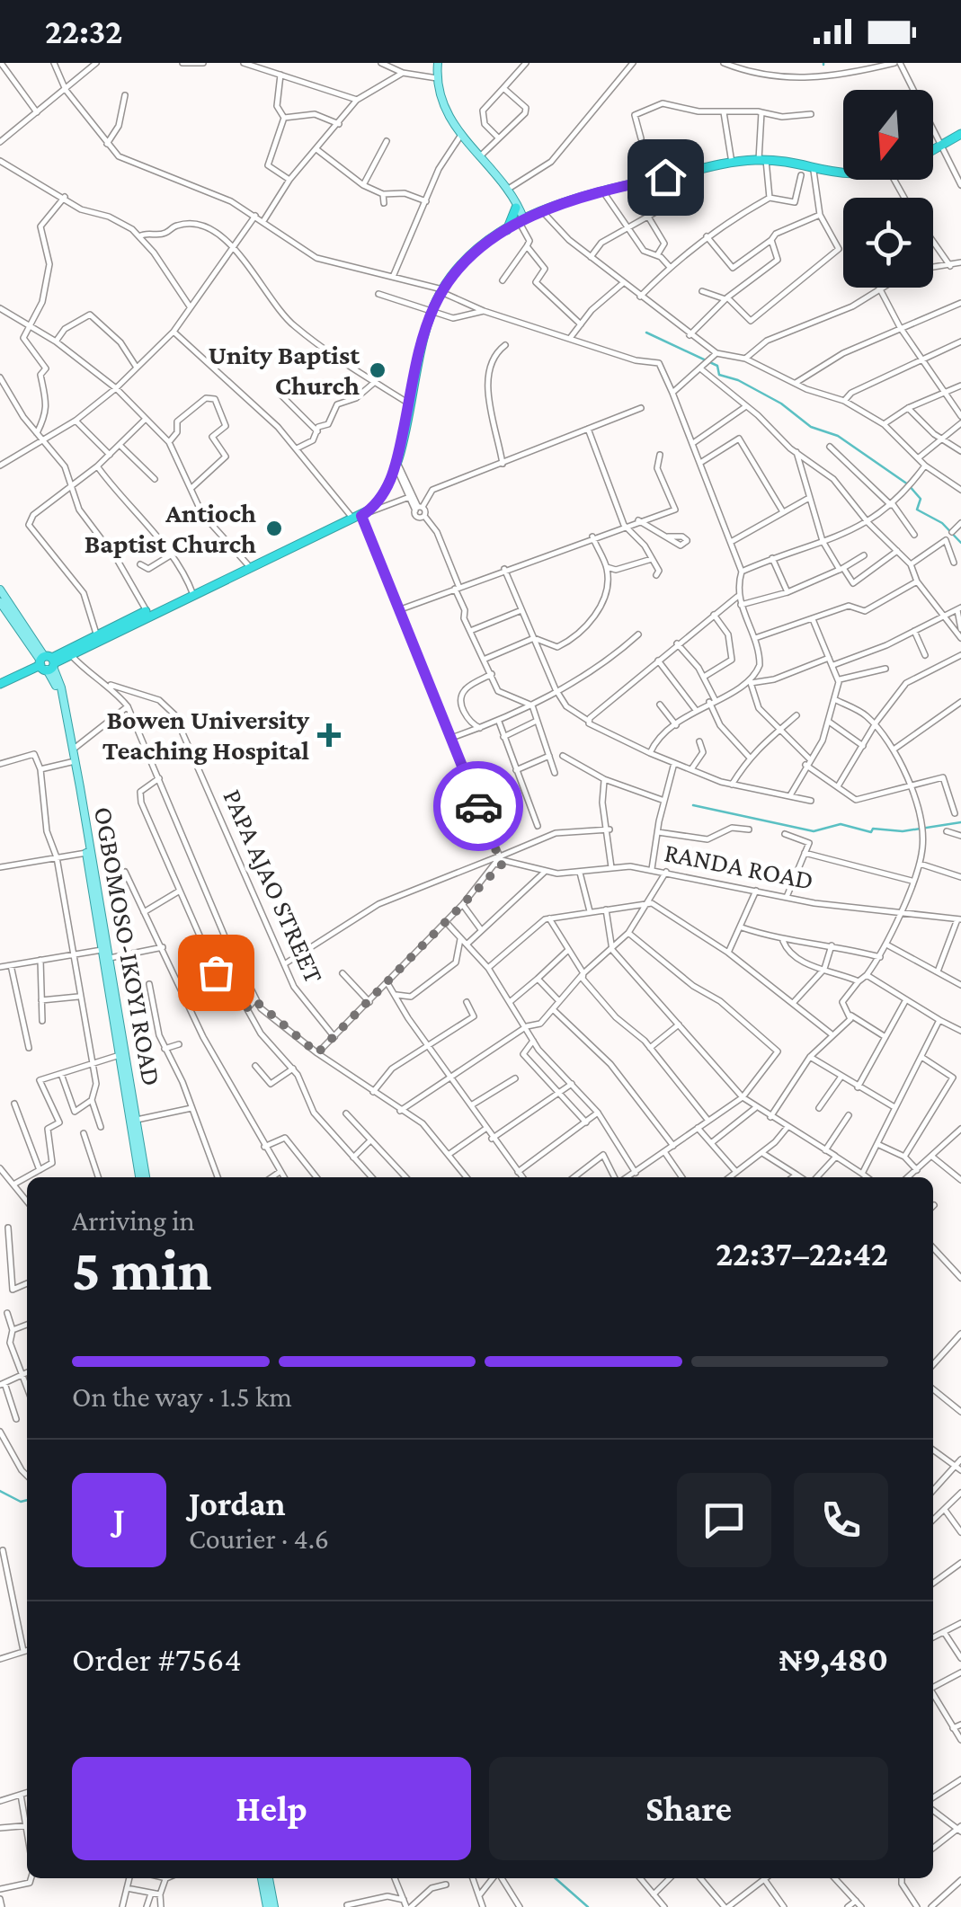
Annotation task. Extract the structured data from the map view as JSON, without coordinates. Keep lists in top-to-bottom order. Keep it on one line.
{"streets":{"main road":["OGBOMOSO-IKOYI ROAD"],"street":["RANDA ROAD","PAPA AJAO STREET"]},"places":{"other":["Unity Baptist Church","Antioch Baptist Church"],"health":["Bowen University Teaching Hospital"]},"north":"bottom","page":{"status":"22:32","heading":["5 min","Arriving in","22:37–22:42"],"panel":["Jordan","Courier · 4.6","Order #7564","₦9,480"],"bar":"On the way · 1.5 km","round":"J","buttons":["Help","Share"]}}
